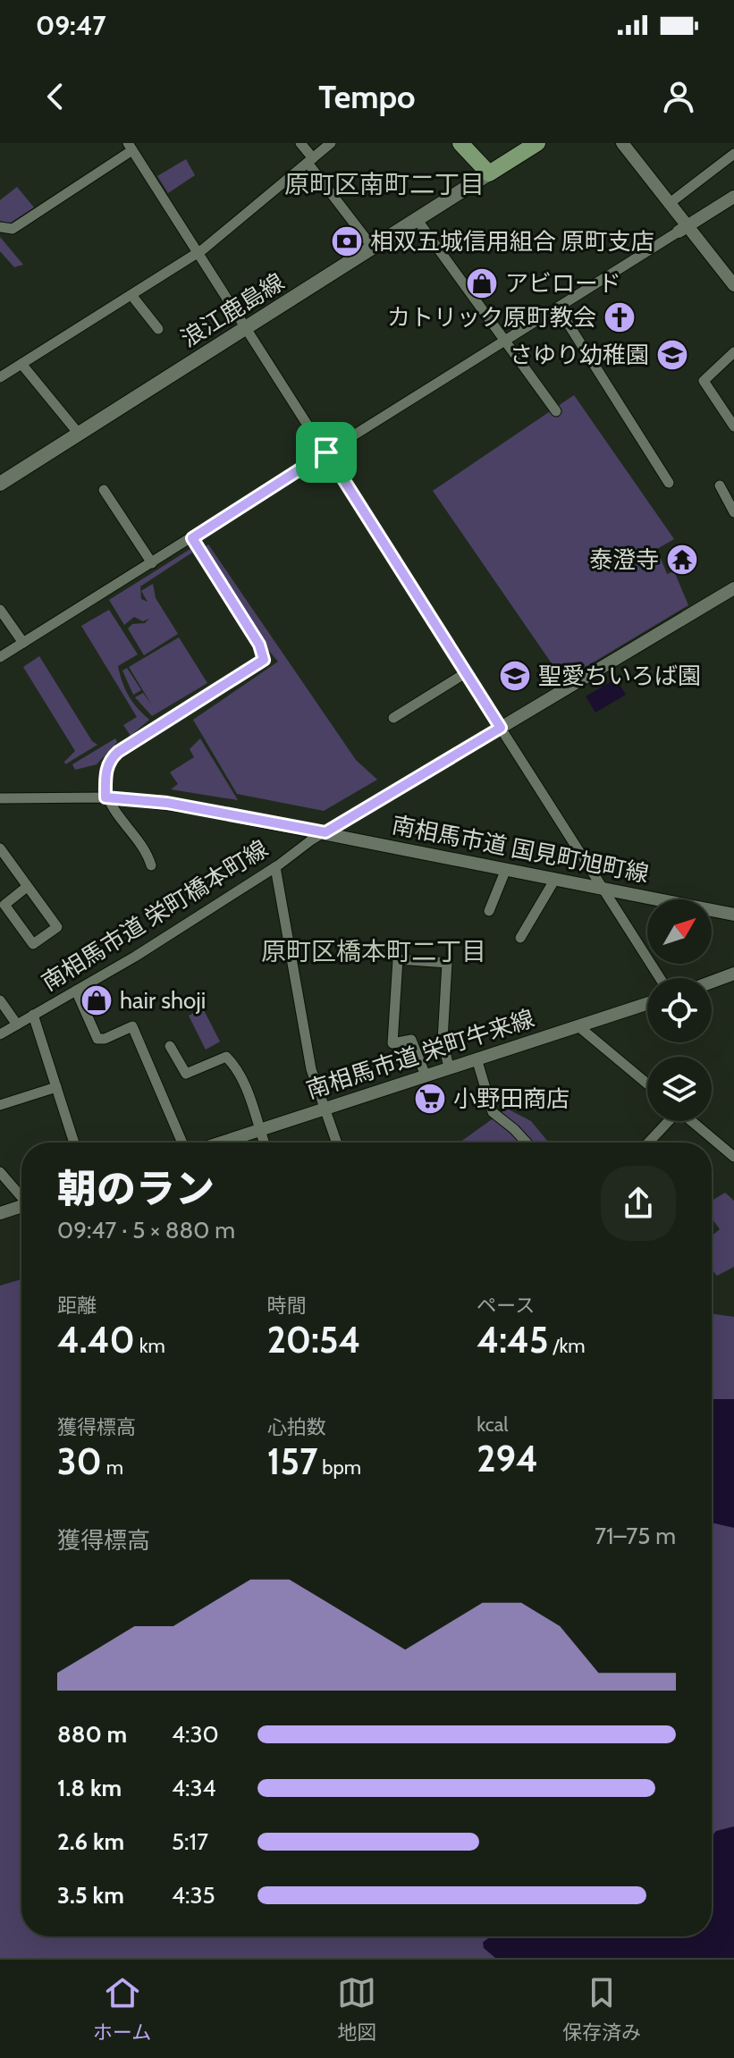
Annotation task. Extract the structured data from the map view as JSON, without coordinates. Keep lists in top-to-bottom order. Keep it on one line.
{"streets":{"main road":["浪江鹿島線"],"street":["南相馬市道 国見町旭町線","南相馬市道 栄町橋本町線","南相馬市道 栄町牛来線"]},"crossings":[["南相馬市道 国見町旭町線","南相馬市道 栄町橋本町線"]],"districts":["原町区南町二丁目","原町区橋本町二丁目"],"places":{"bank":["相双五城信用組合 原町支店"],"shop":["アビロード","hair shoji"],"church":["カトリック原町教会"],"school or university":["さゆり幼稚園","聖愛ちいろば園"],"temple":["泰澄寺"],"supermarket":["小野田商店"]},"north":"top right","page":{"status":"09:47","header":"Tempo","heading":["朝のラン","09:47 · 5 × 880 m"],"stats":[["距離","4.40 km"],["時間","20:54"],["ペース","4:45 /km"],["獲得標高","30 m"],["心拍数","157 bpm"],["kcal","294"]],"chart":["獲得標高","71–75 m"],"list":[{"name":"880 m","note":"4:30"},{"name":"1.8 km","note":"4:34"},{"name":"2.6 km","note":"5:17"},{"name":"3.5 km","note":"4:35"}],"tabs":["ホーム","地図","保存済み"]}}
